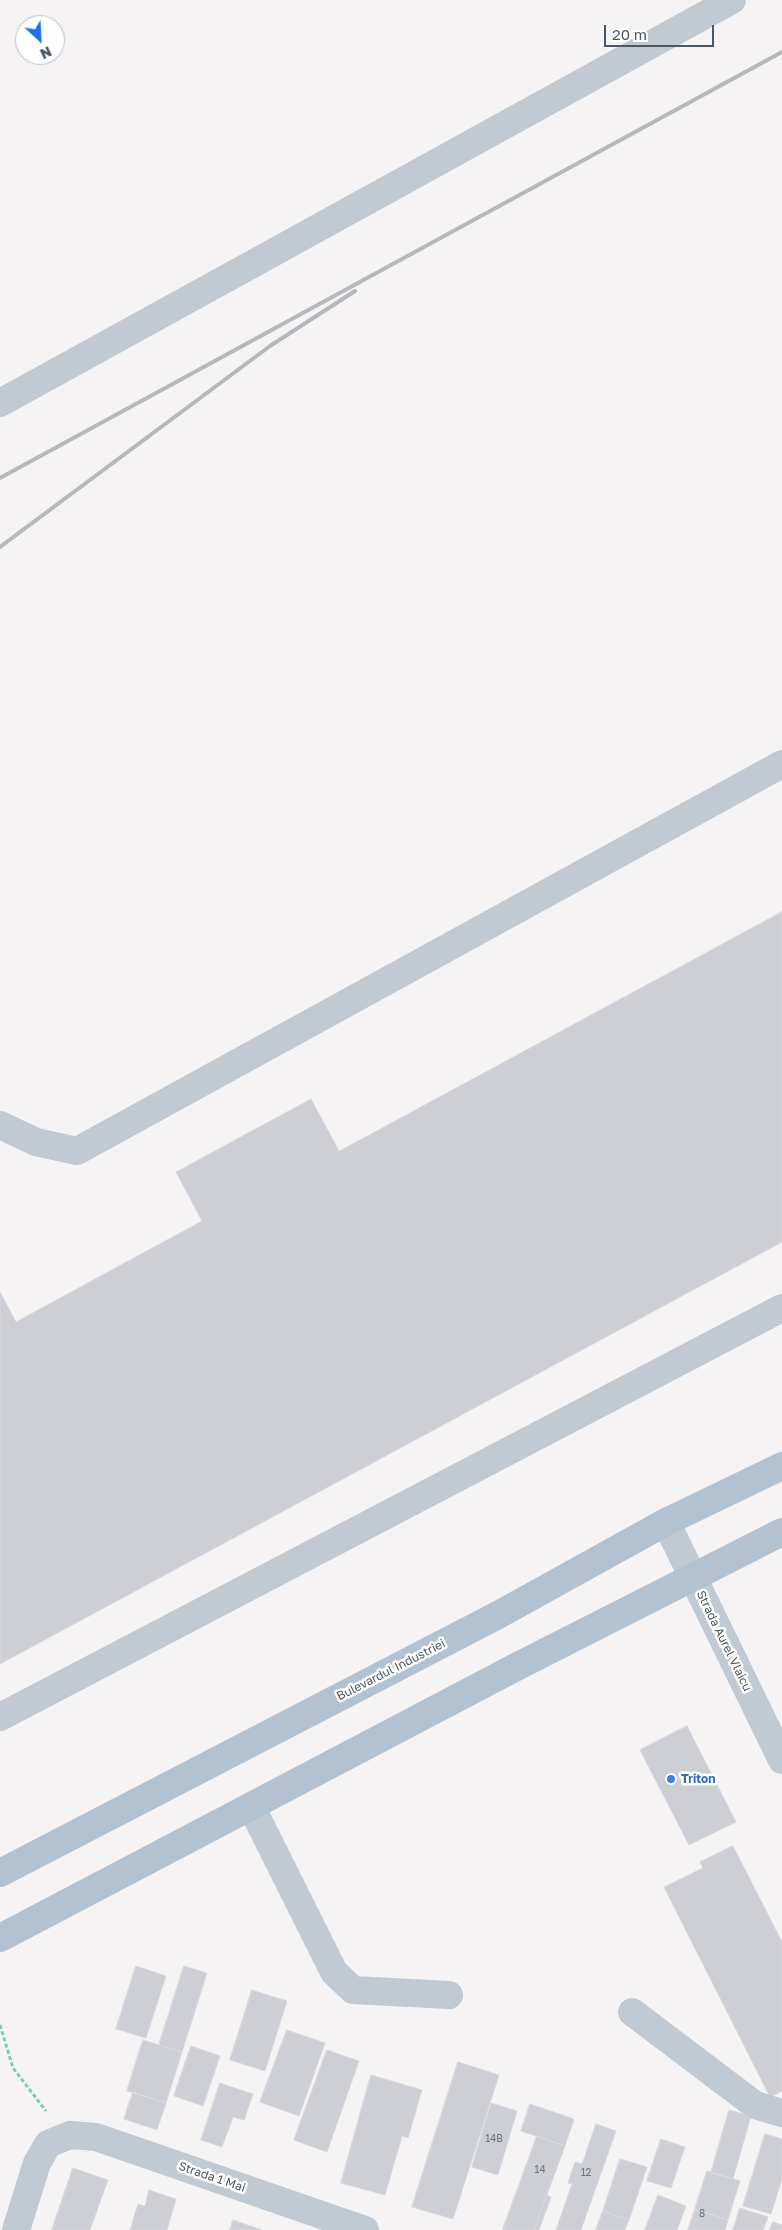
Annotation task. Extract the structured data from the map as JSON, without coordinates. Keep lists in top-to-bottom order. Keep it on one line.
{"streets":{"main road":["Bulevardul Industriei"],"street":["Strada Aurel Vlaicu","Strada 1 Mai"]},"crossings":[["Strada Aurel Vlaicu","Bulevardul Industriei"]],"places":["Triton"],"house_numbers":["14B","14","12","8"],"scale_bar":"20 m","north":"bottom right"}
